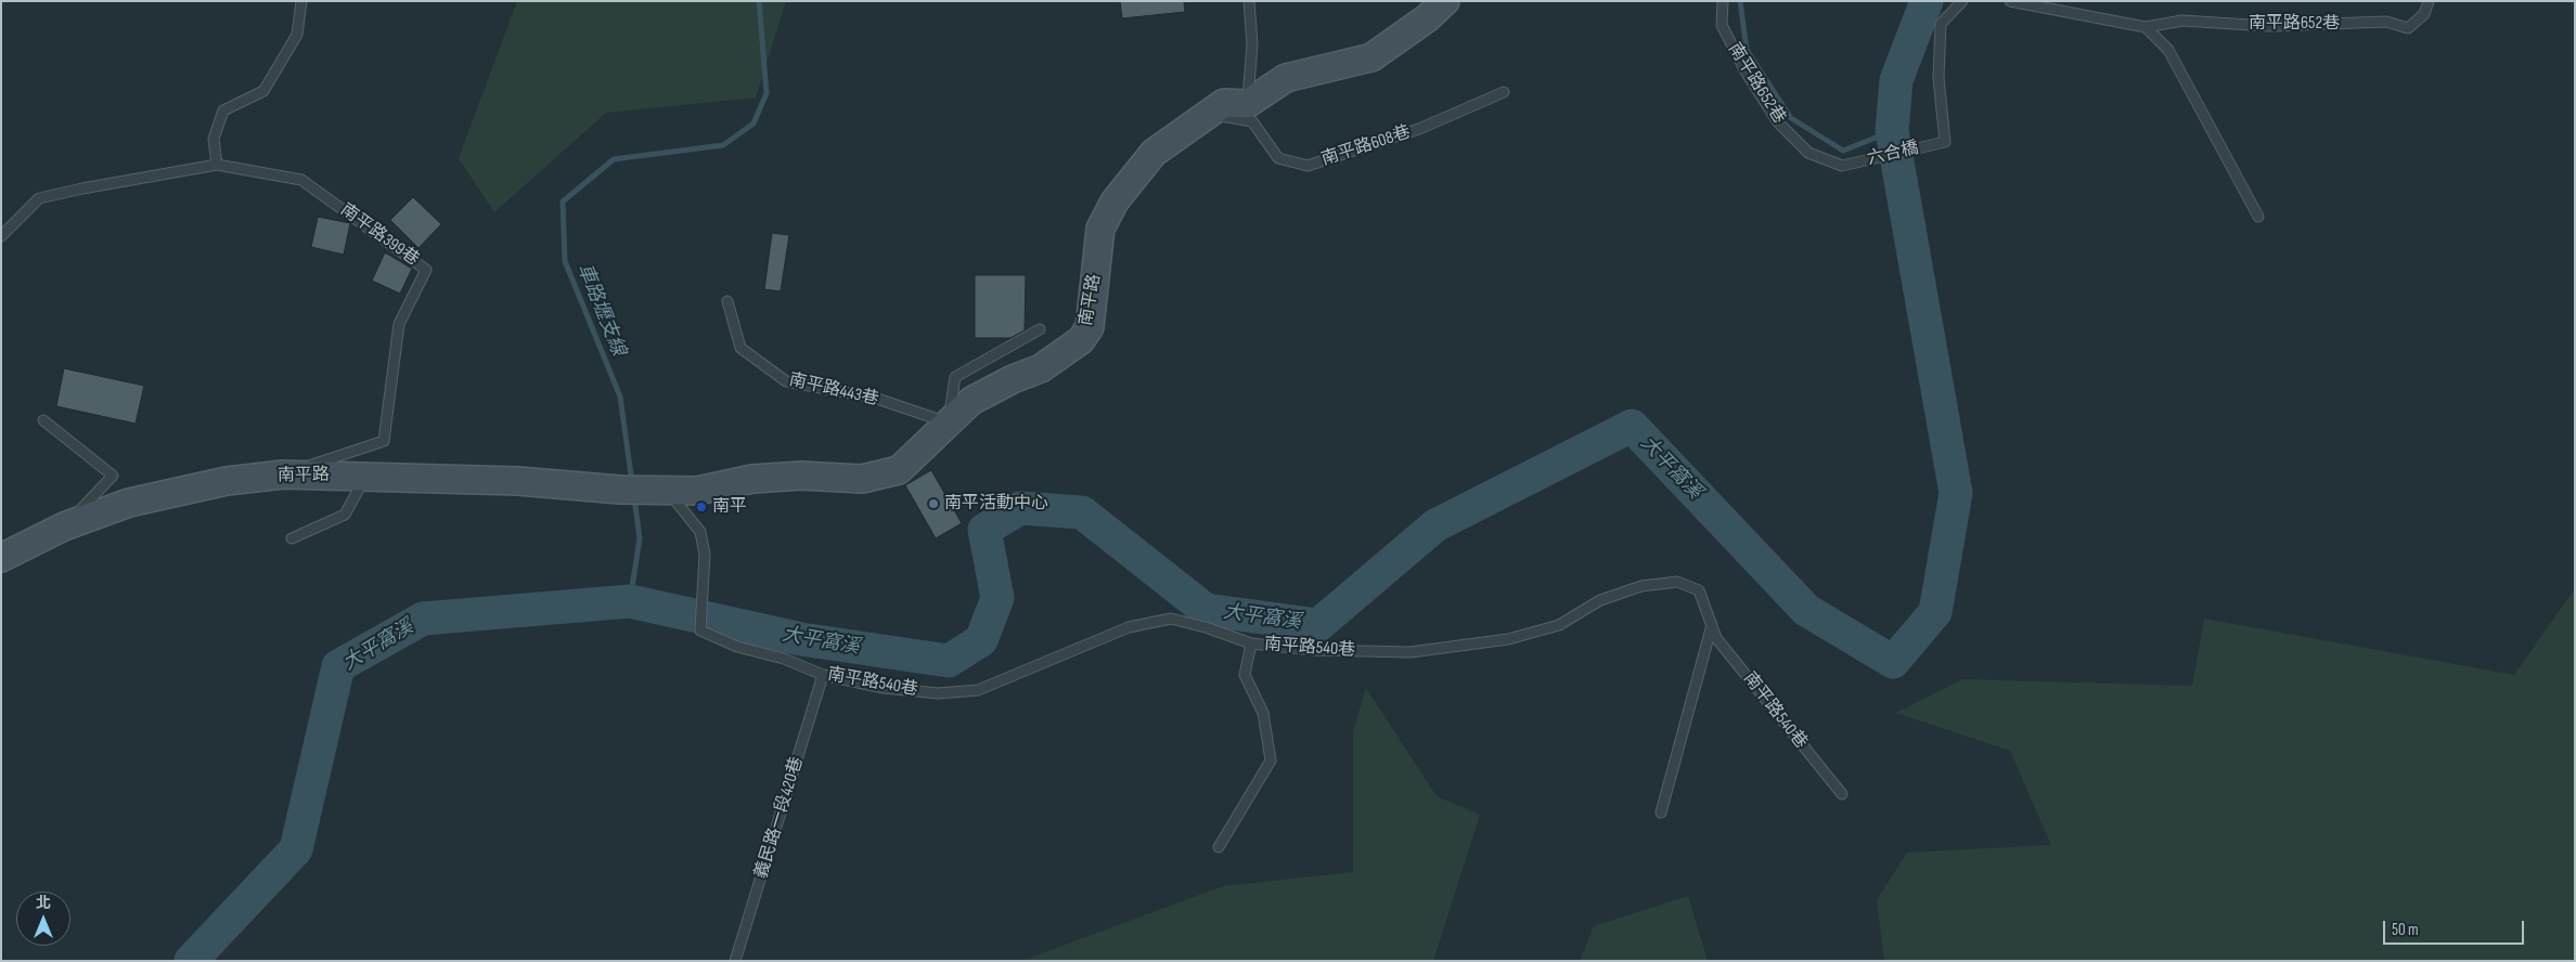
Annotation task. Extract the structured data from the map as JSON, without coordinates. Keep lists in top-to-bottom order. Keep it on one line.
{"streets":{"street":["南平路"],"lane":["南平路652巷","南平路608巷","六合橋","南平路399巷","南平路443巷","南平路540巷","義民路一段420巷"]},"crossings":[["南平路652巷","六合橋"],["南平路608巷","南平路"],["南平路399巷","南平路"],["南平路","南平路443巷"],["南平路","南平路540巷"],["南平路540巷","義民路一段420巷"]],"water":["車路壢支線","大平窩溪"],"places":["南平活動中心","南平"],"scale_bar":"50 m","north":"top"}
